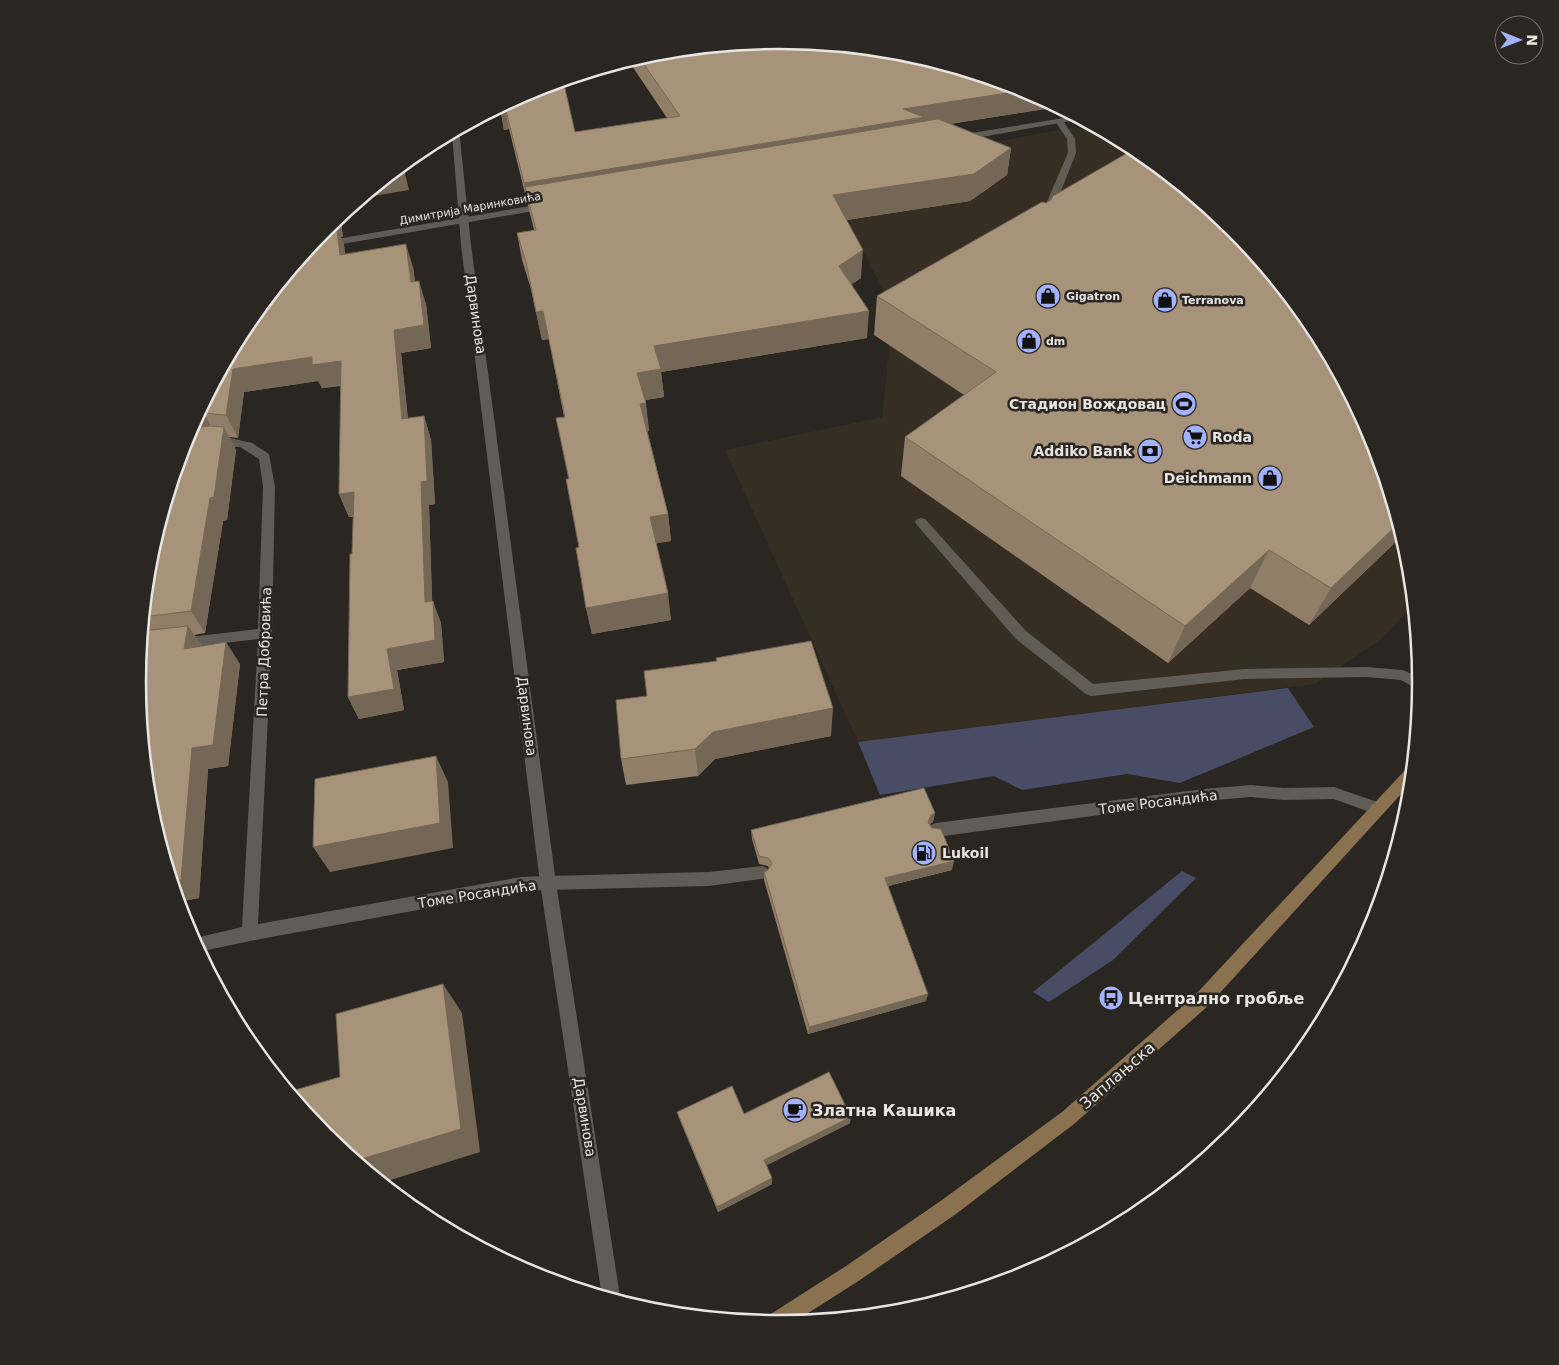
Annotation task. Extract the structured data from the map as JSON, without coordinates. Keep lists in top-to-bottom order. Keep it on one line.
{"streets":{"main road":["Заплањска"],"street":["Димитрија Маринковића","Дарвинова","Петра Добровића","Томе Росандића"]},"crossings":[["Димитрија Маринковића","Дарвинова"],["Дарвинова","Томе Росандића"],["Петра Добровића","Томе Росандића"],["Томе Росандића","Заплањска"]],"places":{"shop":["Gigatron","Terranova","dm","Deichmann"],"sports":["Стадион Вождовац"],"supermarket":["Roda"],"bank":["Addiko Bank"],"fuel station":["Lukoil"],"bus stop":["Централно гробље"],"cafe":["Златна Кашика"]},"north":"right"}
